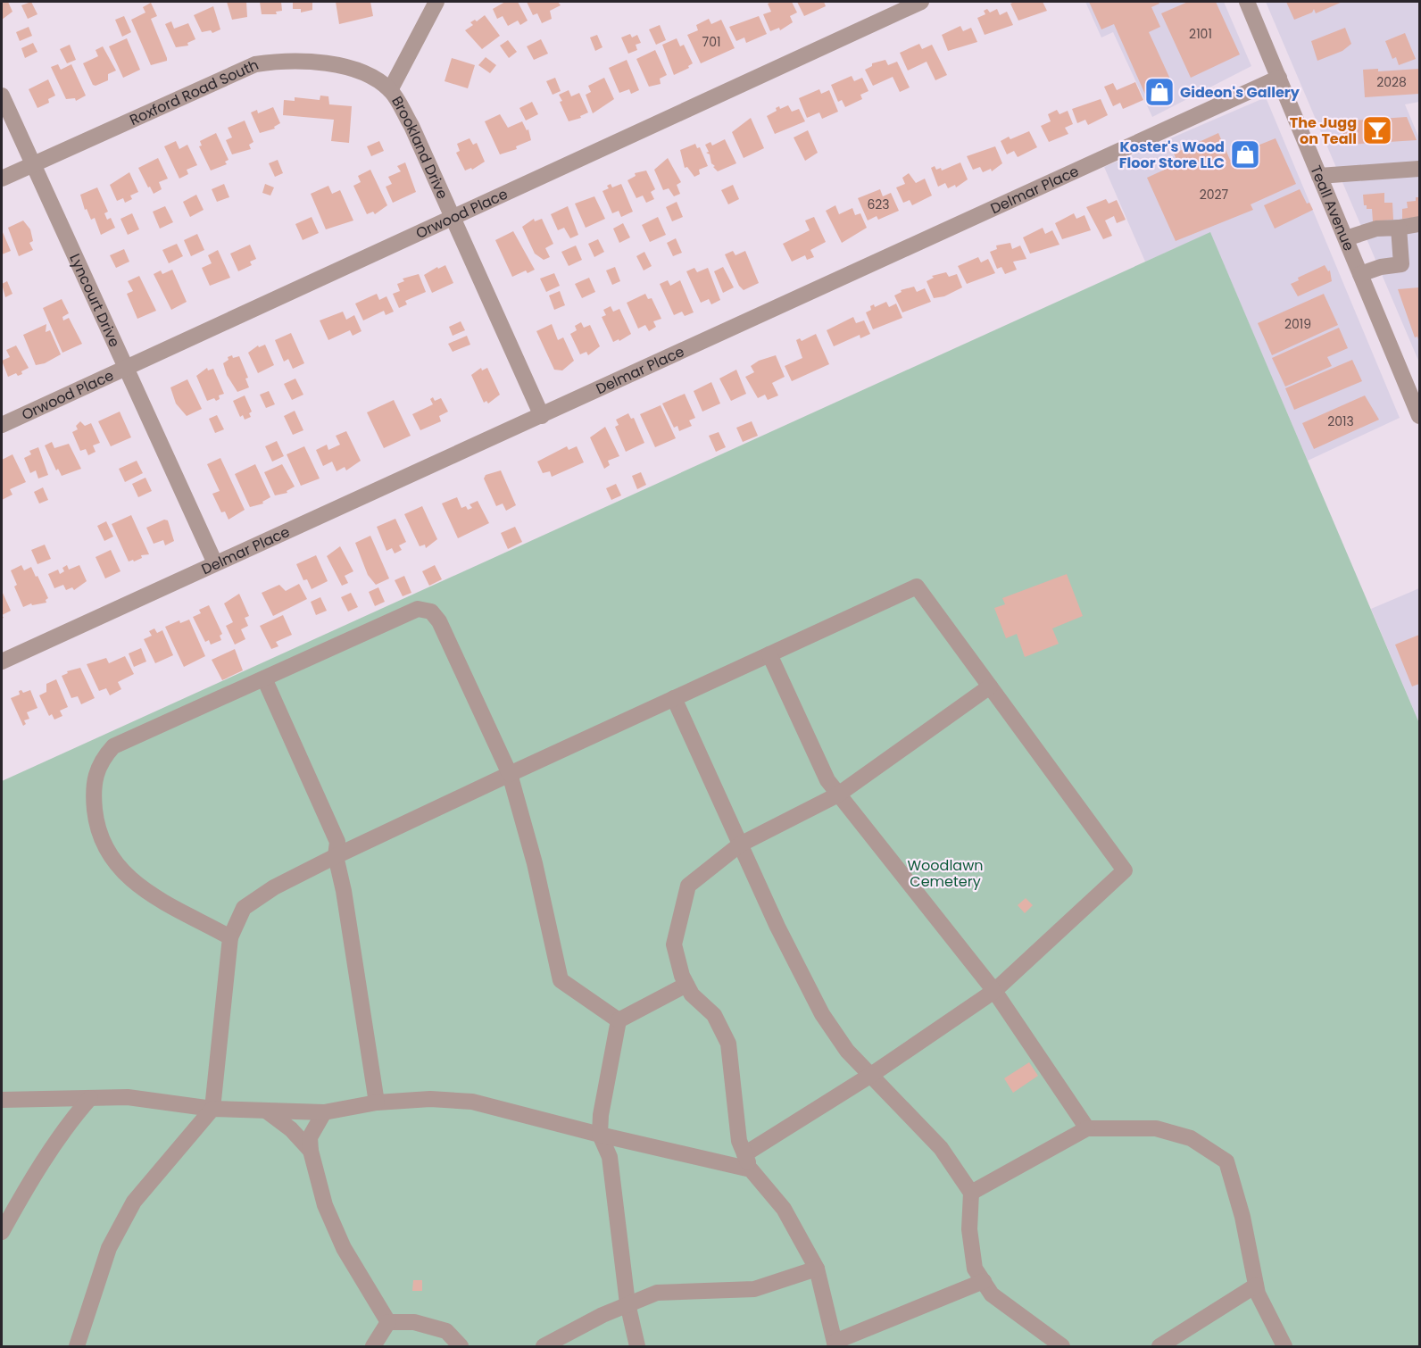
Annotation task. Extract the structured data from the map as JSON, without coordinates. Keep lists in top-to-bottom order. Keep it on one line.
{"streets":{"street":["Roxford Road South","Brookland Drive","Delmar Place","Teall Avenue","Orwood Place","Lyncourt Drive"]},"crossings":[["Roxford Road South","Brookland Drive"],["Roxford Road South","Lyncourt Drive"],["Brookland Drive","Delmar Place"],["Brookland Drive","Orwood Place"],["Delmar Place","Teall Avenue"],["Delmar Place","Lyncourt Drive"],["Orwood Place","Lyncourt Drive"]],"parks":["Woodlawn Cemetery"],"places":{"shop":["Gideon's Gallery","Koster's Wood Floor Store LLC"],"bar":["The Jugg on Teall"]},"house_numbers":["2101","701","2028","2027","623","2019","2013"]}
